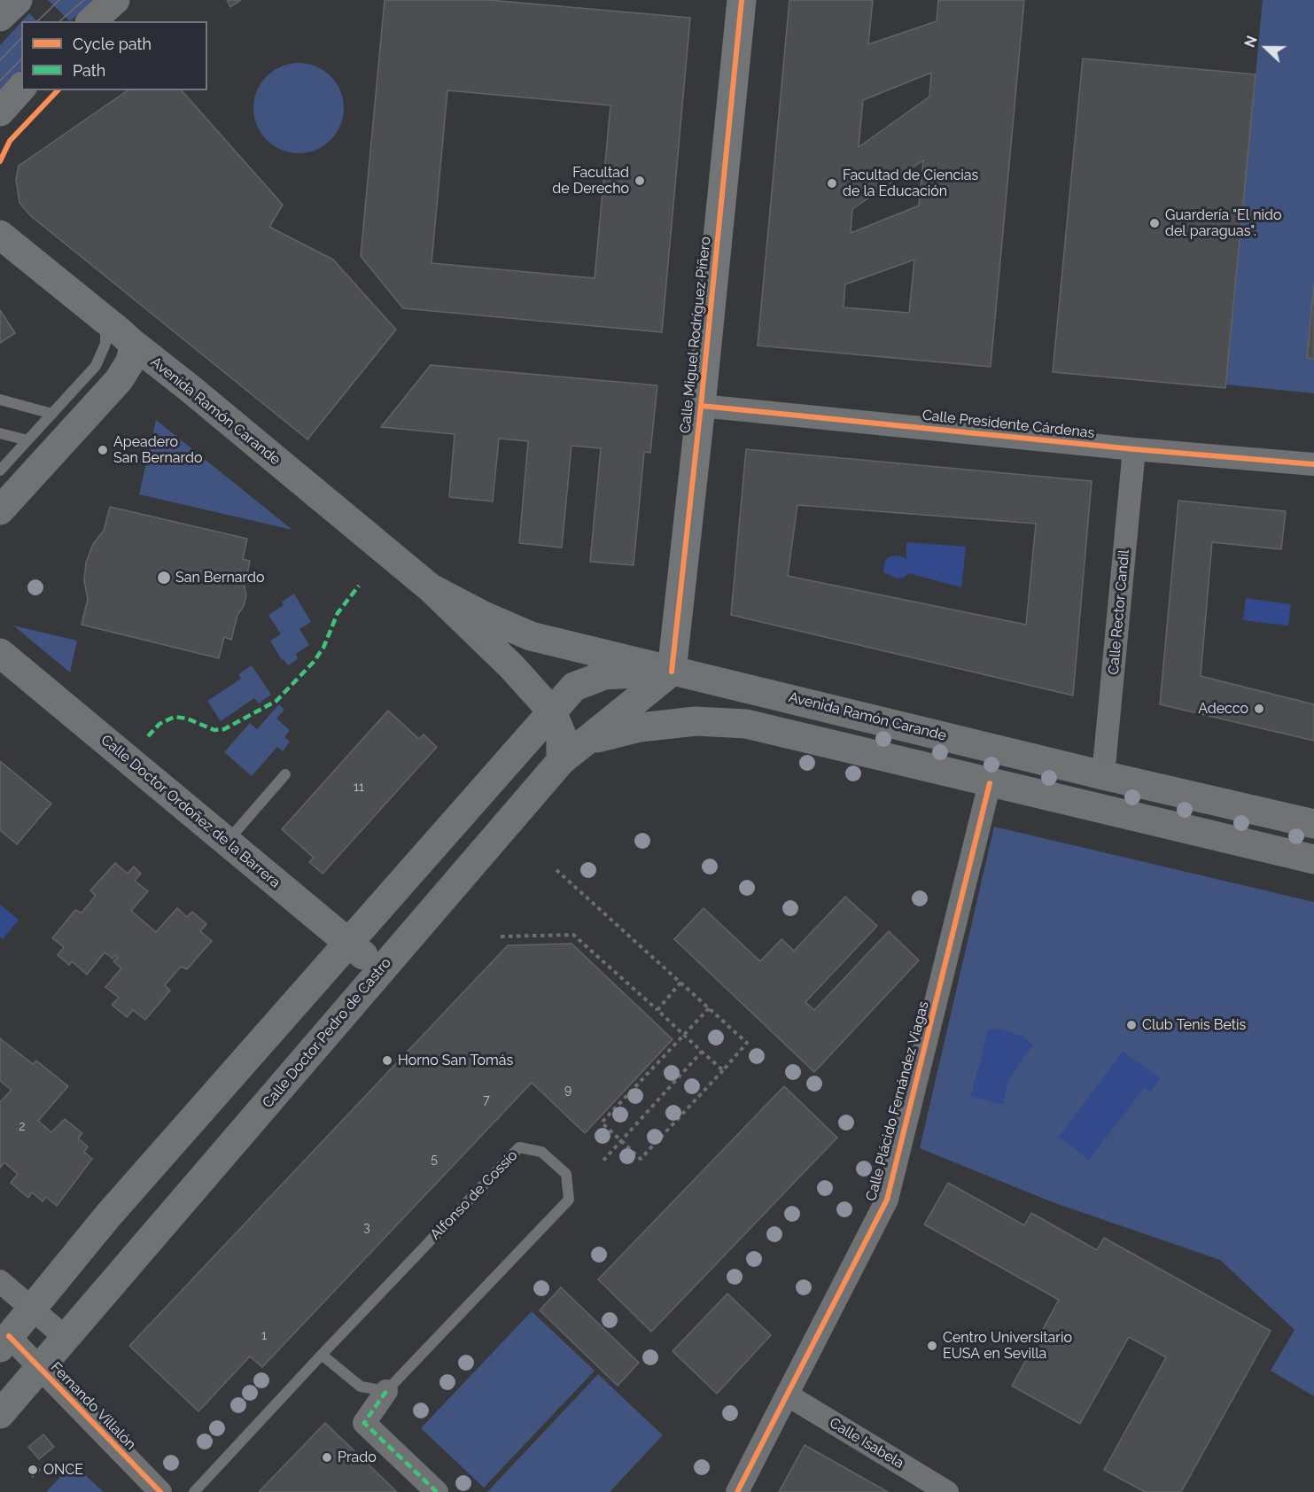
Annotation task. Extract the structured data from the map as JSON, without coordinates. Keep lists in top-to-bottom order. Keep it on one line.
{"streets":{"main road":["Avenida Ramón Carande","Calle Doctor Ordoñez de la Barrera","Calle Doctor Pedro de Castro"],"street":["Calle Miguel Rodríguez Piñero","Calle Presidente Cárdenas","Calle Rector Candil","Calle Plácido Fernández Viagas","Alfonso de Cossío","Fernando Villalón","Calle Isabela"]},"crossings":[["Calle Miguel Rodríguez Piñero","Avenida Ramón Carande"],["Calle Miguel Rodríguez Piñero","Calle Presidente Cárdenas"],["Calle Miguel Rodríguez Piñero","Calle Doctor Pedro de Castro"],["Avenida Ramón Carande","Calle Rector Candil"],["Avenida Ramón Carande","Calle Doctor Pedro de Castro"],["Calle Presidente Cárdenas","Calle Rector Candil"],["Calle Doctor Ordoñez de la Barrera","Calle Doctor Pedro de Castro"],["Calle Doctor Pedro de Castro","Fernando Villalón"],["Calle Plácido Fernández Viagas","Calle Isabela"]],"places":["Facultad de Derecho","Facultad de Ciencias de la Educación","Guardería \"El nido del paraguas\".","Apeadero San Bernardo","San Bernardo","Adecco","Club Tenis Betis","Horno San Tomás","Centro Universitario EUSA en Sevilla","Prado","ONCE"],"house_numbers":["11","9","7","2","5","3","1"],"legend":["Cycle path","Path"],"north":"left"}
